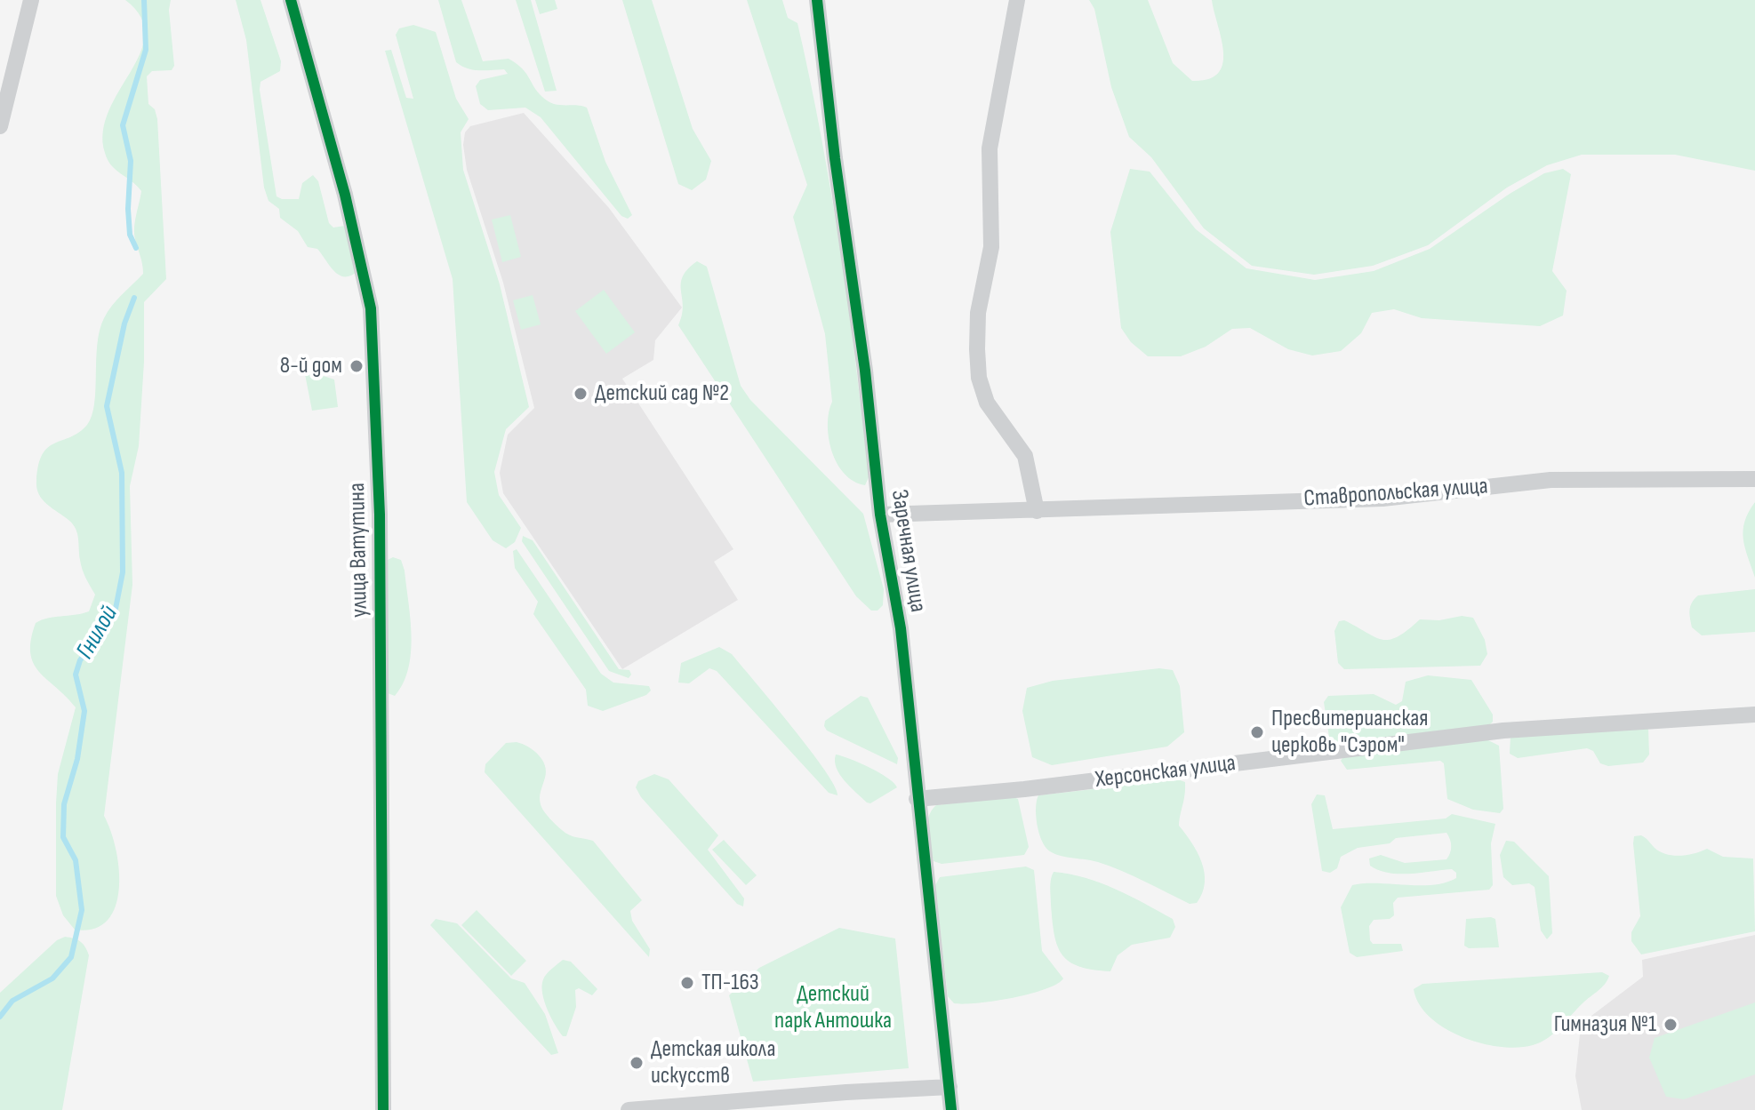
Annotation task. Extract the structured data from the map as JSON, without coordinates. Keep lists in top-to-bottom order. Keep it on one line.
{"streets":{"street":["Ставропольская улица","улица Ватутина","Заречная улица","Херсонская улица"]},"crossings":[["Ставропольская улица","Заречная улица"],["Заречная улица","Херсонская улица"]],"water":["Гнилой"],"parks":["Детский парк Антошка"],"places":["8-й дом","Детский сад №2","Пресвитерианская церковь \"Сэром\"","ТП-163","Гимназия №1","Детская школа искусств"]}
